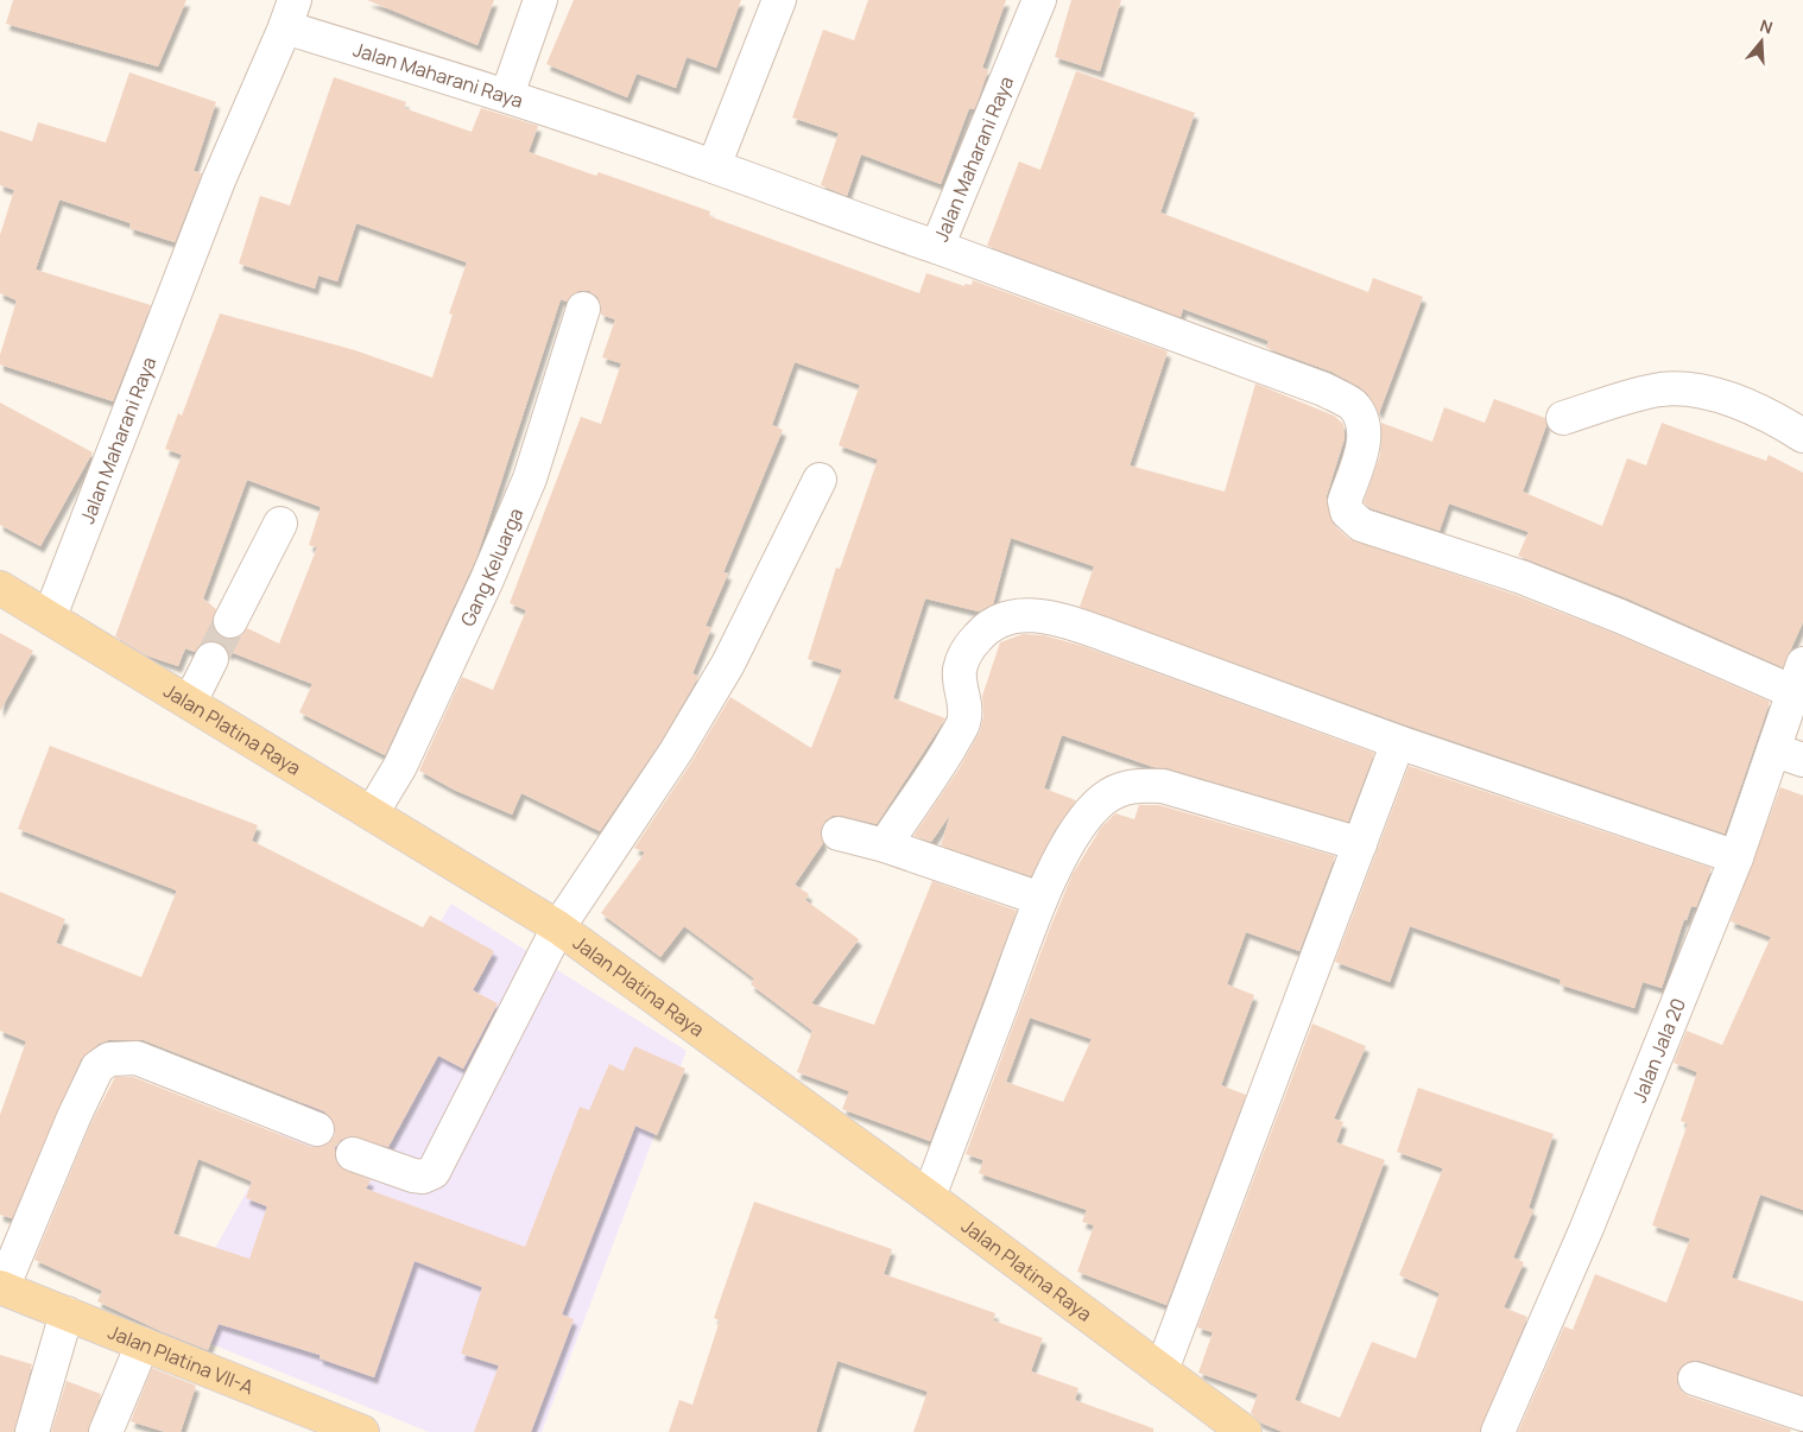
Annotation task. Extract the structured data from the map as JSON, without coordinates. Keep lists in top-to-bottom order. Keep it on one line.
{"streets":{"main road":["Jalan Platina Raya","Jalan Platina VII-A"],"street":["Jalan Maharani Raya","Gang Keluarga","Jalan Jala 20"]},"crossings":[["Jalan Maharani Raya","Jalan Platina Raya"],["Gang Keluarga","Jalan Platina Raya"]],"north":"top"}
